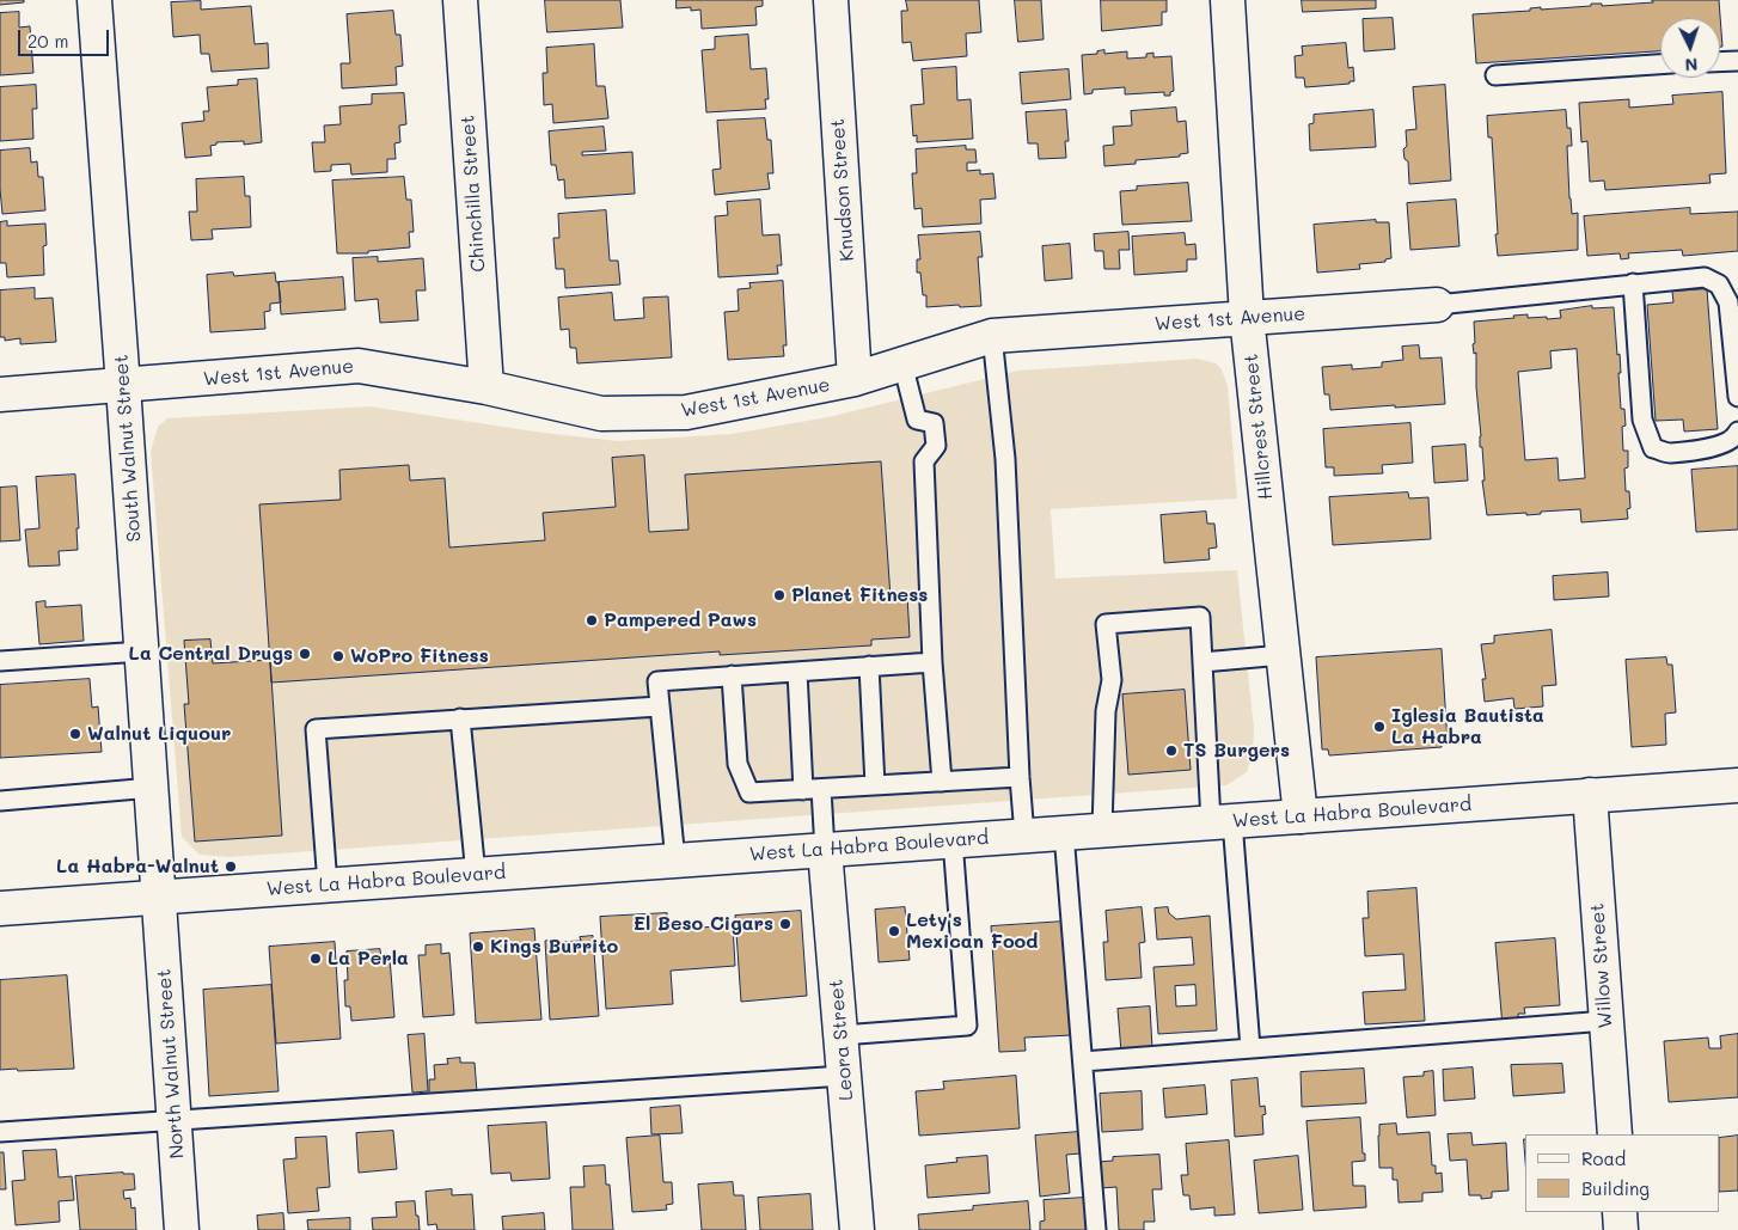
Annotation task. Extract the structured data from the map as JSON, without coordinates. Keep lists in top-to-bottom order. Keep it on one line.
{"streets":{"street":["Knudson Street","Chinchilla Street","West 1st Avenue","Hillcrest Street","South Walnut Street","West La Habra Boulevard","Willow Street","Leora Street","North Walnut Street"]},"crossings":[["Knudson Street","West 1st Avenue"],["Chinchilla Street","West 1st Avenue"],["West 1st Avenue","Hillcrest Street"],["West 1st Avenue","South Walnut Street"],["Hillcrest Street","West La Habra Boulevard"],["South Walnut Street","West La Habra Boulevard"],["South Walnut Street","North Walnut Street"],["West La Habra Boulevard","Willow Street"],["West La Habra Boulevard","Leora Street"],["West La Habra Boulevard","North Walnut Street"]],"places":["Planet Fitness","Pampered Paws","La Central Drugs","WoPro Fitness","Iglesia Bautista La Habra","Walnut Liquour","TS Burgers","La Habra-Walnut","El Beso Cigars","Lety's Mexican Food","Kings Burrito","La Perla"],"legend":["Road","Building"],"scale_bar":"20 m","north":"bottom"}
